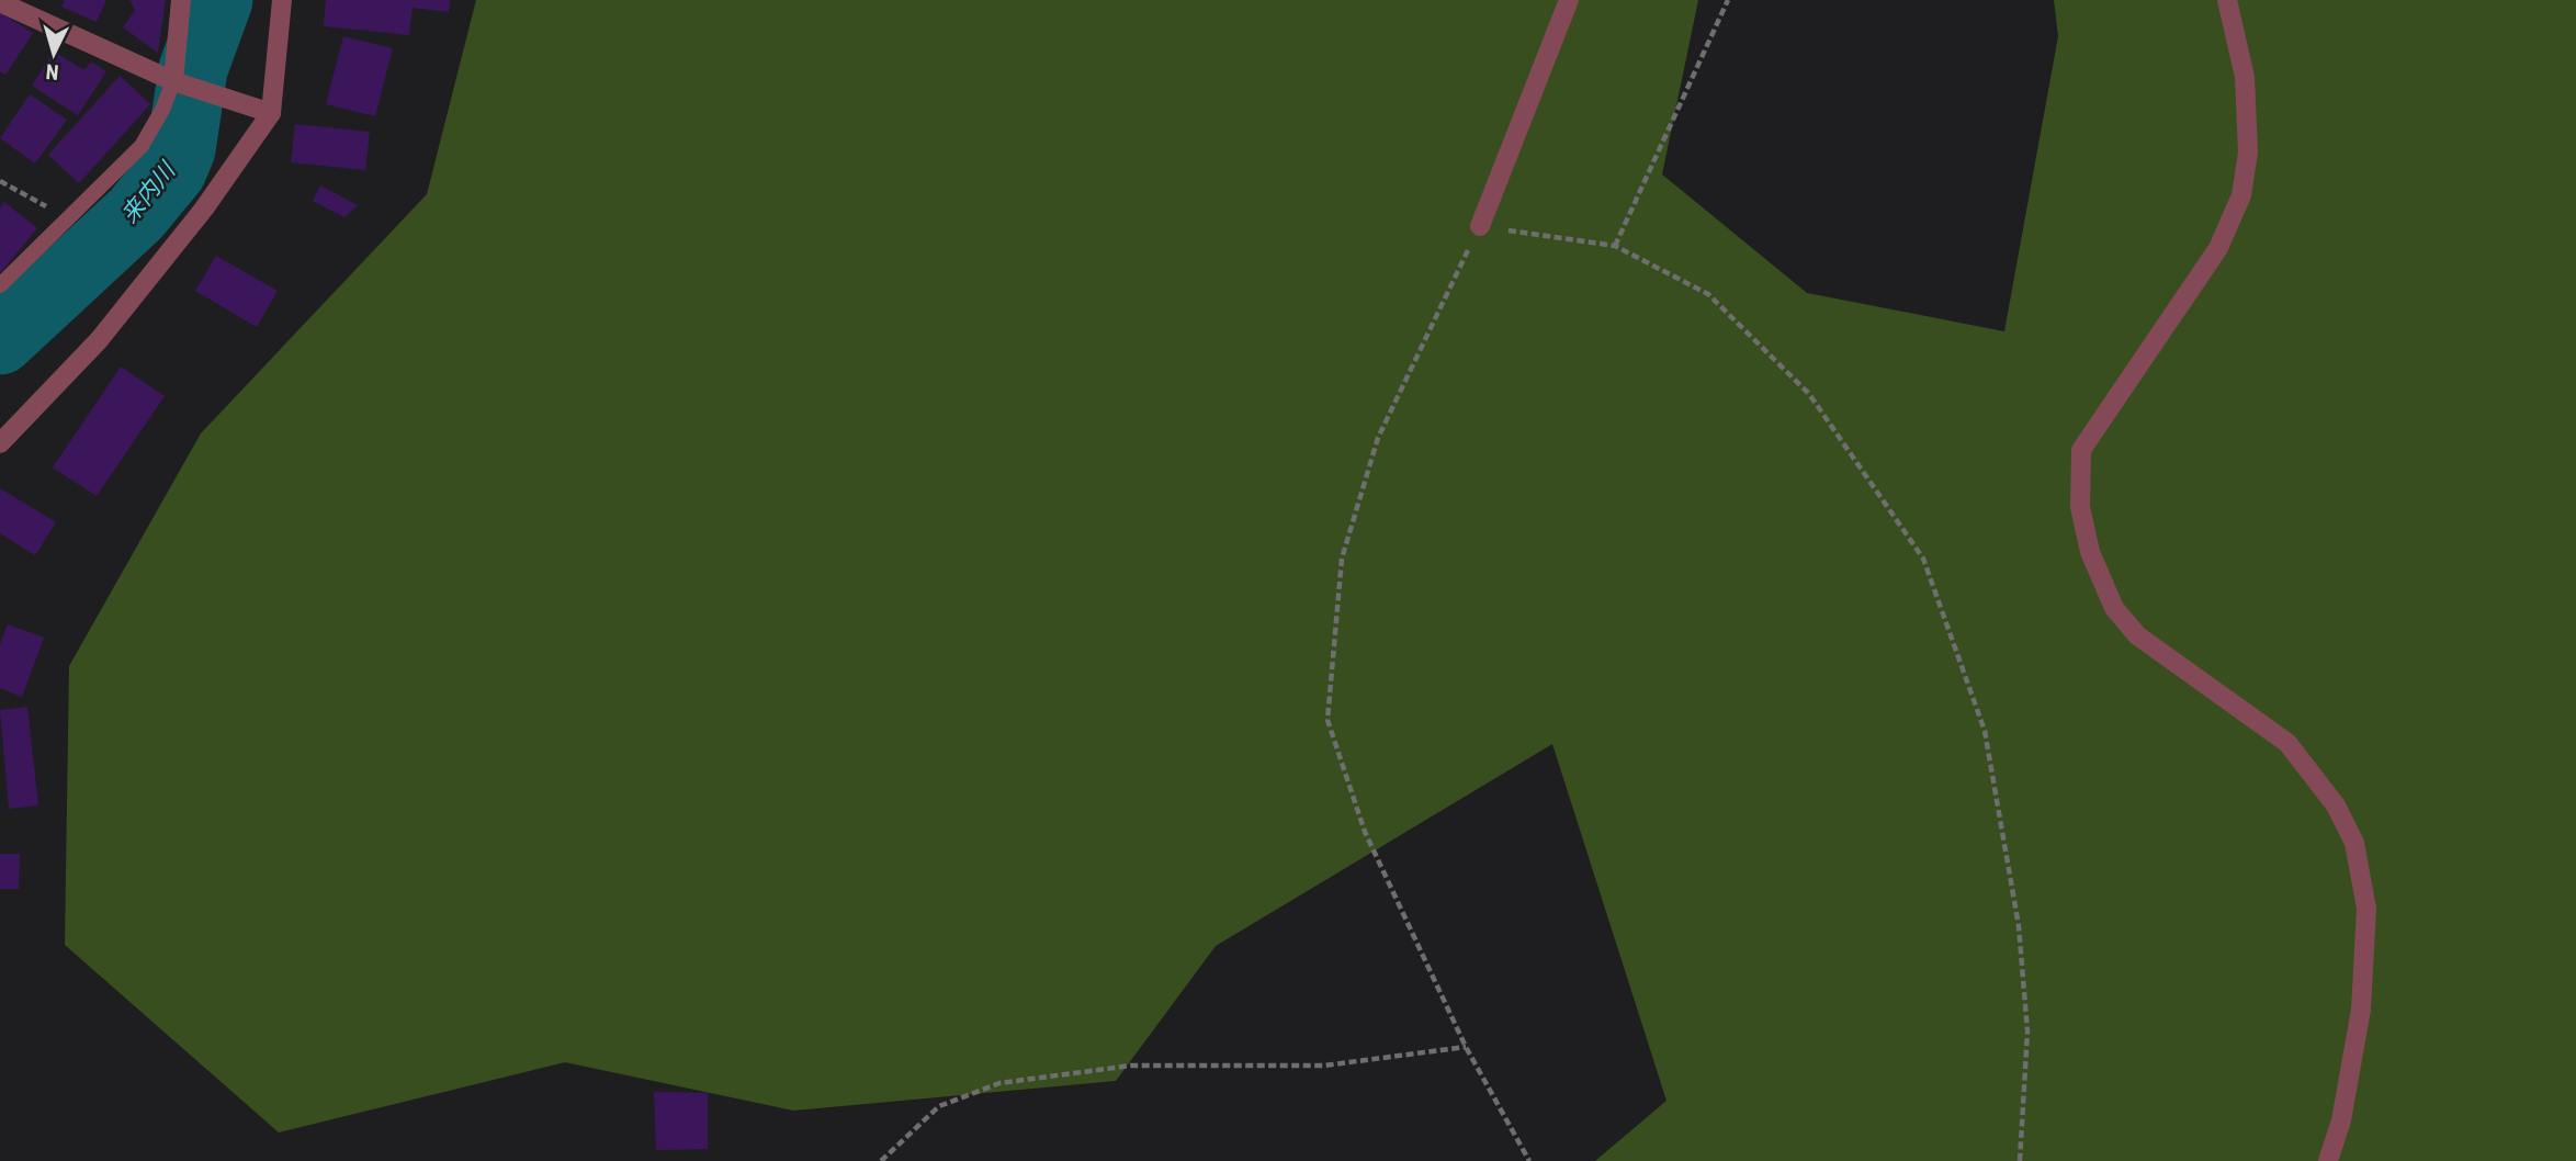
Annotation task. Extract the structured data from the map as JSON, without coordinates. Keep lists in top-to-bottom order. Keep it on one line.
{"water":["来内川"],"north":"bottom"}
